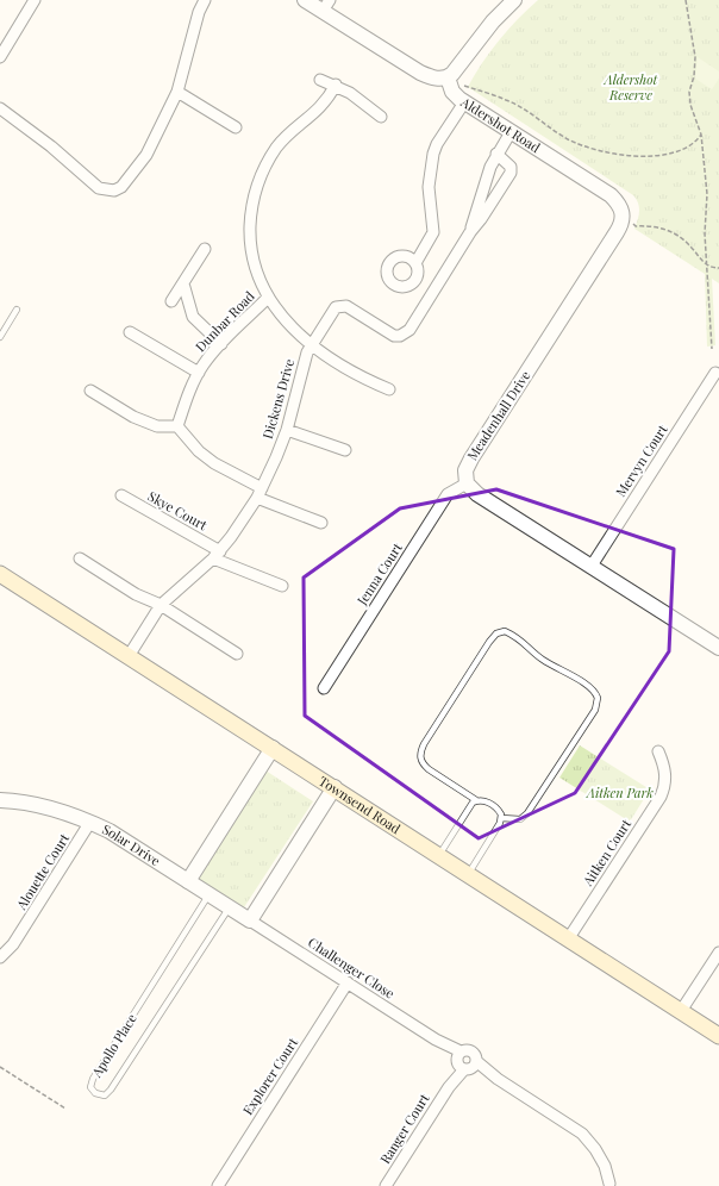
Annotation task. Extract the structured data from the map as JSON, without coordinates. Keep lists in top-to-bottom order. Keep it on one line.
{"streets":{"main road":["Townsend Road"],"street":["Aldershot Road","Dunbar Road","Dickens Drive","Meadenhall Drive","Mervyn Court","Skye Court","Jenna Court","Solar Drive","Aitken Court","Alouette Court","Challenger Close","Explorer Court","Ranger Court"],"lane":["Apollo Place"]},"crossings":[["Aldershot Road","Dickens Drive"],["Aldershot Road","Meadenhall Drive"],["Dickens Drive","Skye Court"],["Dickens Drive","Townsend Road"],["Meadenhall Drive","Jenna Court"],["Townsend Road","Aitken Court"],["Solar Drive","Alouette Court"],["Solar Drive","Challenger Close"],["Solar Drive","Apollo Place"],["Challenger Close","Explorer Court"],["Challenger Close","Ranger Court"]],"parks":["Aldershot Reserve","Aitken Park"]}
